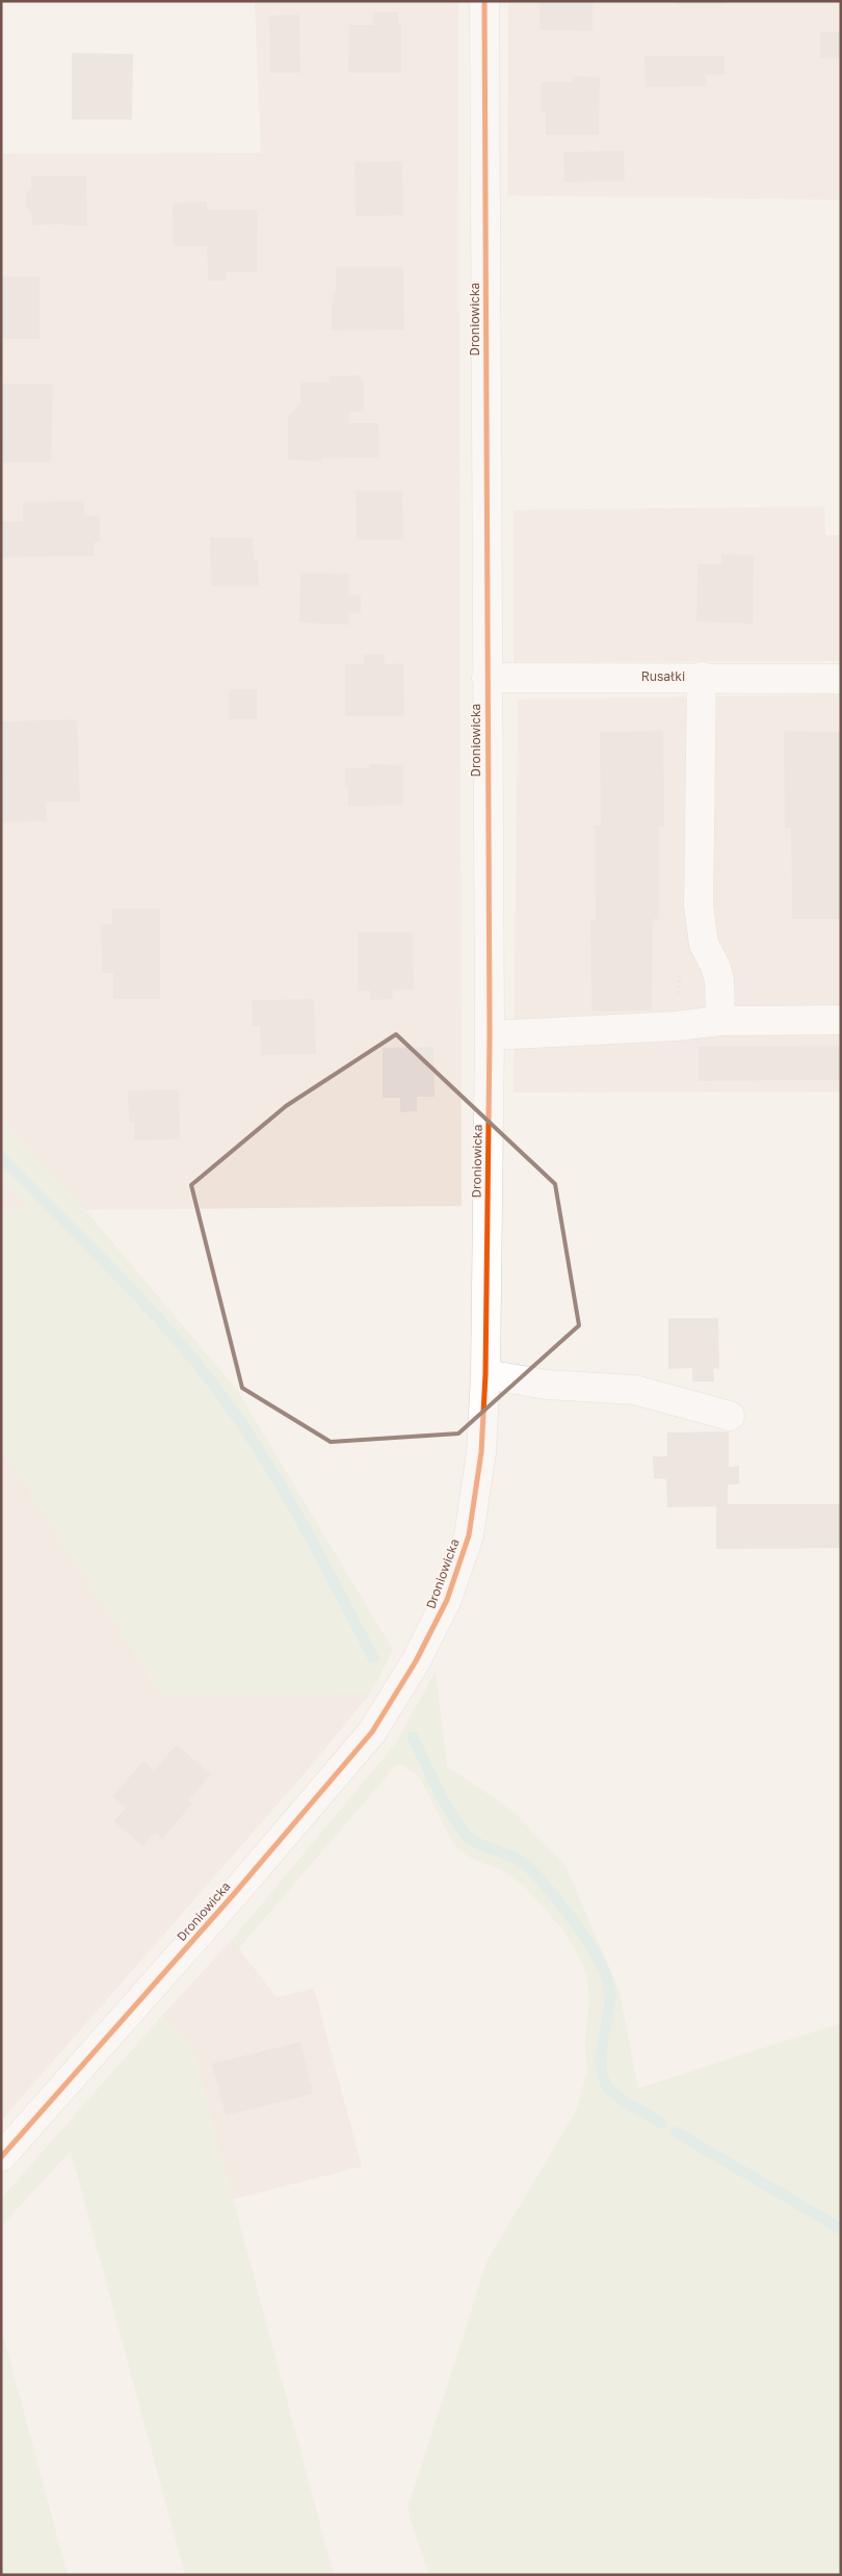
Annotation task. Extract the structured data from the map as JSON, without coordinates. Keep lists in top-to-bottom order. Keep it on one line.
{"streets":{"street":["Droniowicka","Rusałki"]},"crossings":[["Droniowicka","Rusałki"]]}
